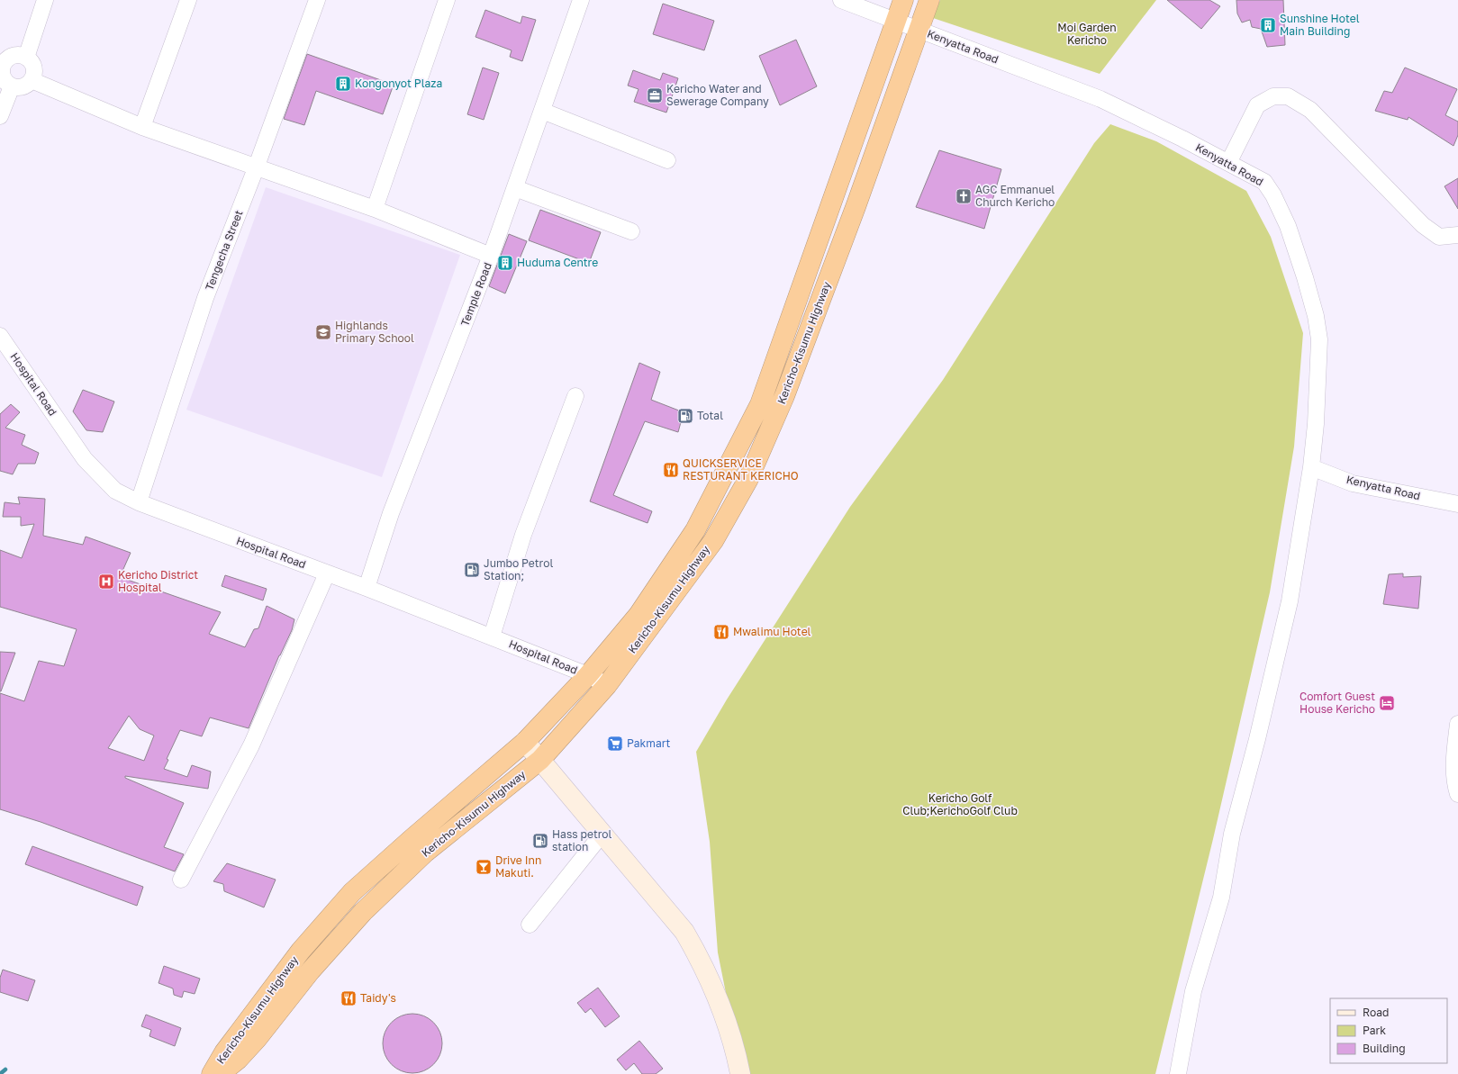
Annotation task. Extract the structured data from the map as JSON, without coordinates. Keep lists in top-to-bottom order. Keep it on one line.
{"streets":{"highway":["Kericho-Kisumu Highway"],"street":["Kenyatta Road","Tengecha Street","Temple Road","Hospital Road"]},"crossings":[["Kenyatta Road","Kericho-Kisumu Highway"],["Tengecha Street","Hospital Road"],["Temple Road","Hospital Road"],["Kericho-Kisumu Highway","Hospital Road"]],"parks":["Moi Garden Kericho","Kericho Golf Club;KerichoGolf Club"],"places":{"building":["Sunshine Hotel Main Building","Kongonyot Plaza","Huduma Centre"],"office":["Kericho Water and Sewerage Company"],"church":["AGC Emmanuel Church Kericho"],"school or university":["Highlands Primary School"],"fuel station":["Total","Jumbo Petrol Station;","Hass petrol station"],"restaurant":["QUICKSERVICE RESTURANT KERICHO","Mwalimu Hotel","Taidy's"],"hospital":["Kericho District Hospital"],"hotel":["Comfort Guest House Kericho"],"supermarket":["Pakmart"],"bar":["Drive Inn Makuti."]},"legend":["Road","Park","Building"]}
